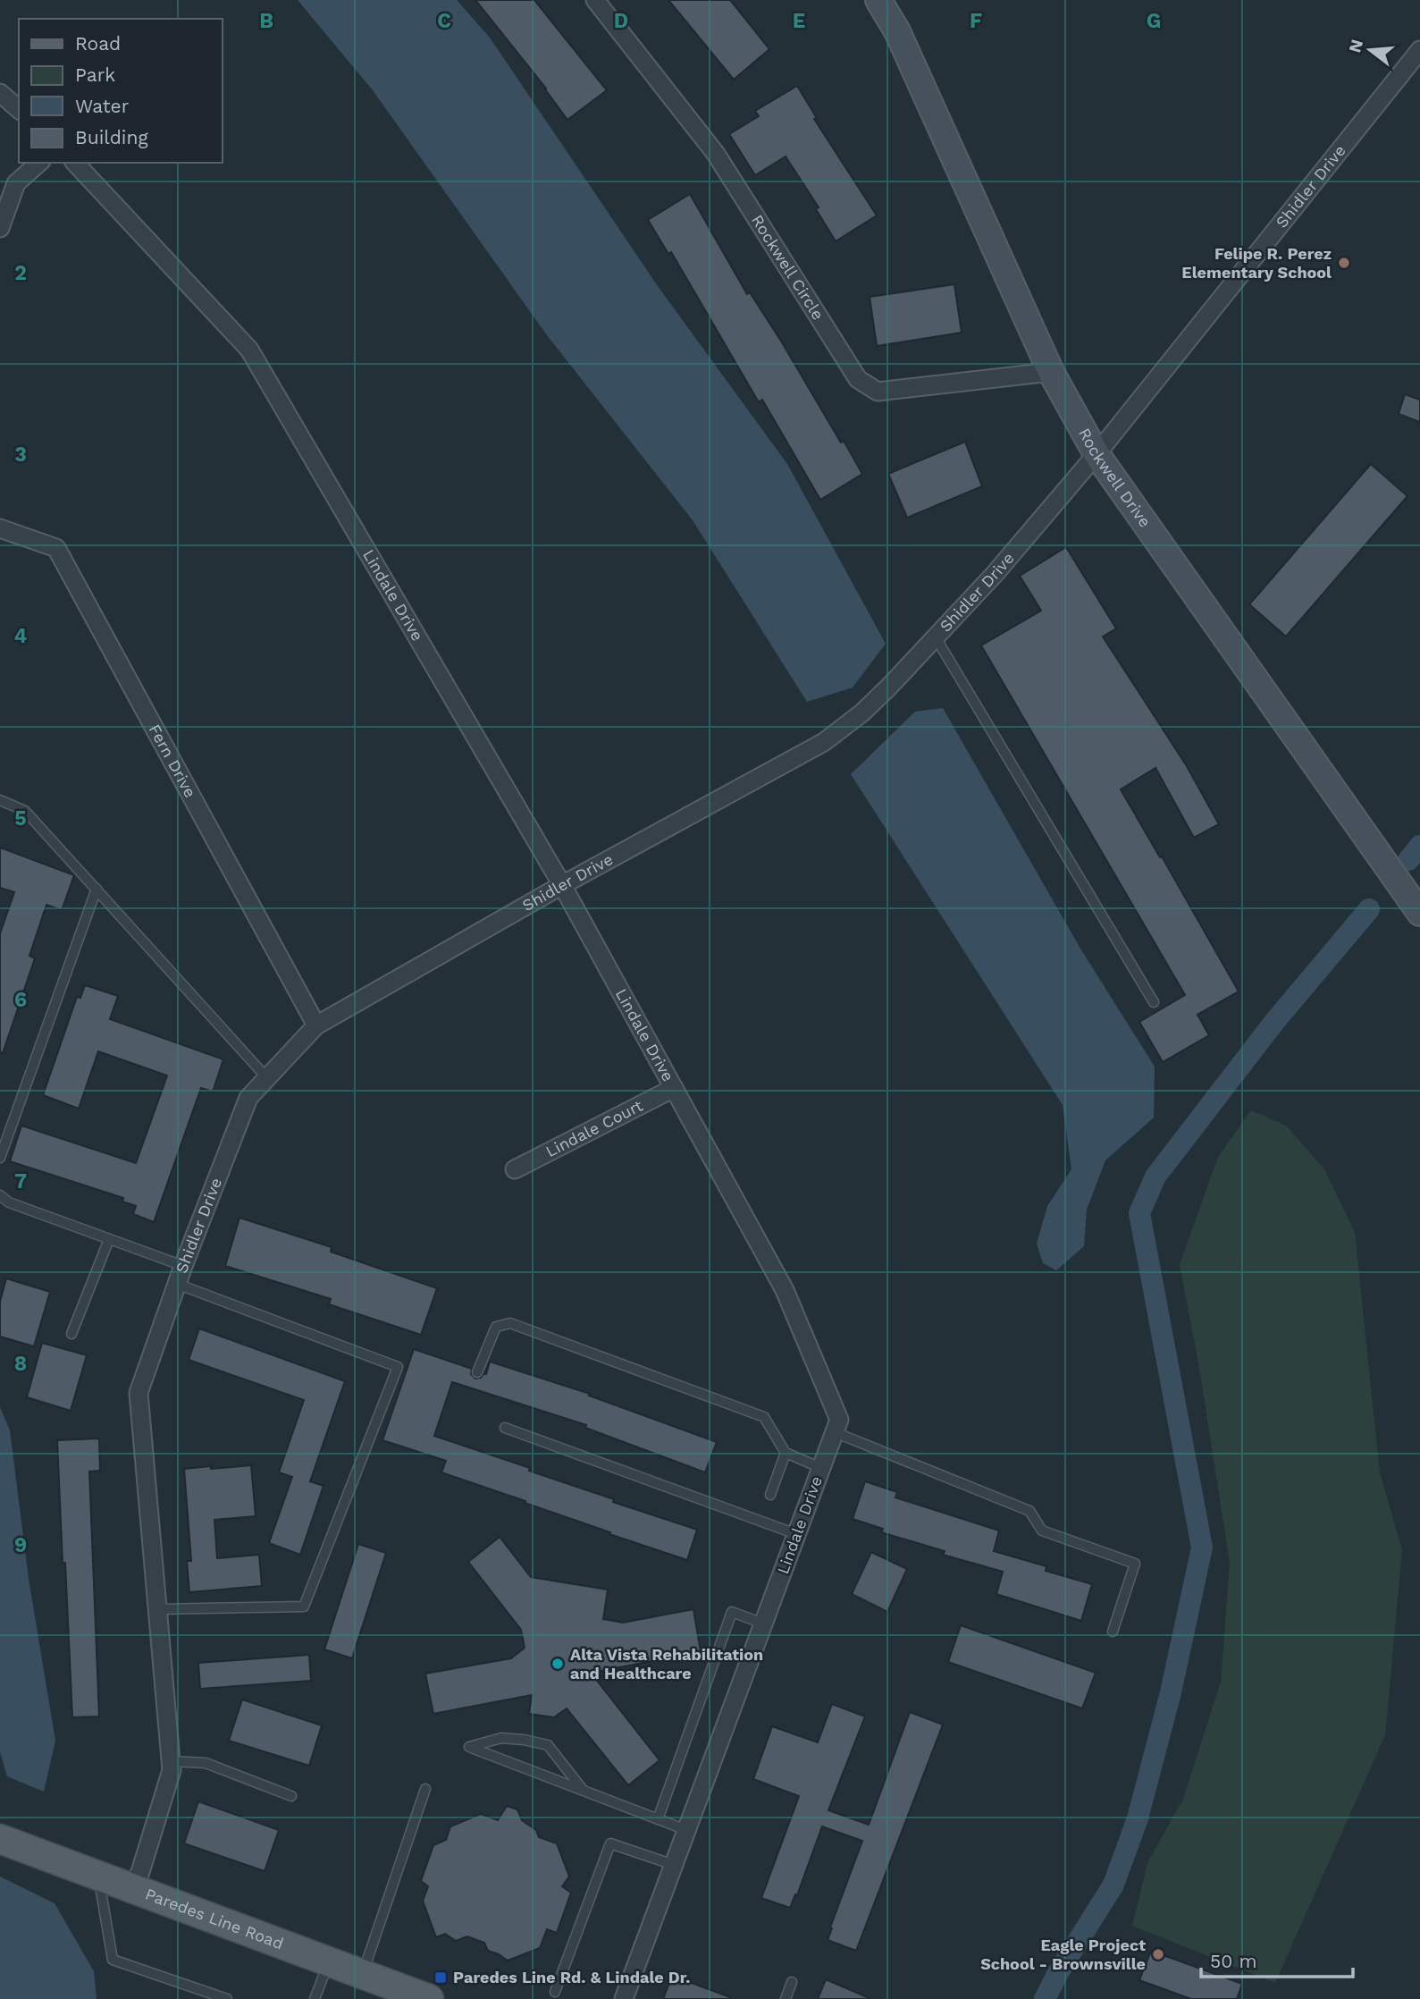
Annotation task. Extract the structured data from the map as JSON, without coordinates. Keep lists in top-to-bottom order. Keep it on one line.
{"streets":{"main road":["Paredes Line Road"],"street":["Shidler Drive","Rockwell Circle","Rockwell Drive","Lindale Drive","Fern Drive","Lindale Court"]},"crossings":[["Shidler Drive","Rockwell Drive"],["Shidler Drive","Lindale Drive"],["Shidler Drive","Fern Drive"],["Shidler Drive","Paredes Line Road"],["Rockwell Circle","Rockwell Drive"],["Lindale Drive","Lindale Court"]],"places":{"other":["Felipe R. Perez Elementary School","Alta Vista Rehabilitation and Healthcare","Eagle Project School - Brownsville"],"transit":["Paredes Line Rd. & Lindale Dr."]},"legend":["Road","Park","Water","Building"],"scale_bar":"50 m","north":"left","grid":{"columns":["B","C","D","E","F","G"],"rows":["2","3","4","5","6","7","8","9"]}}
